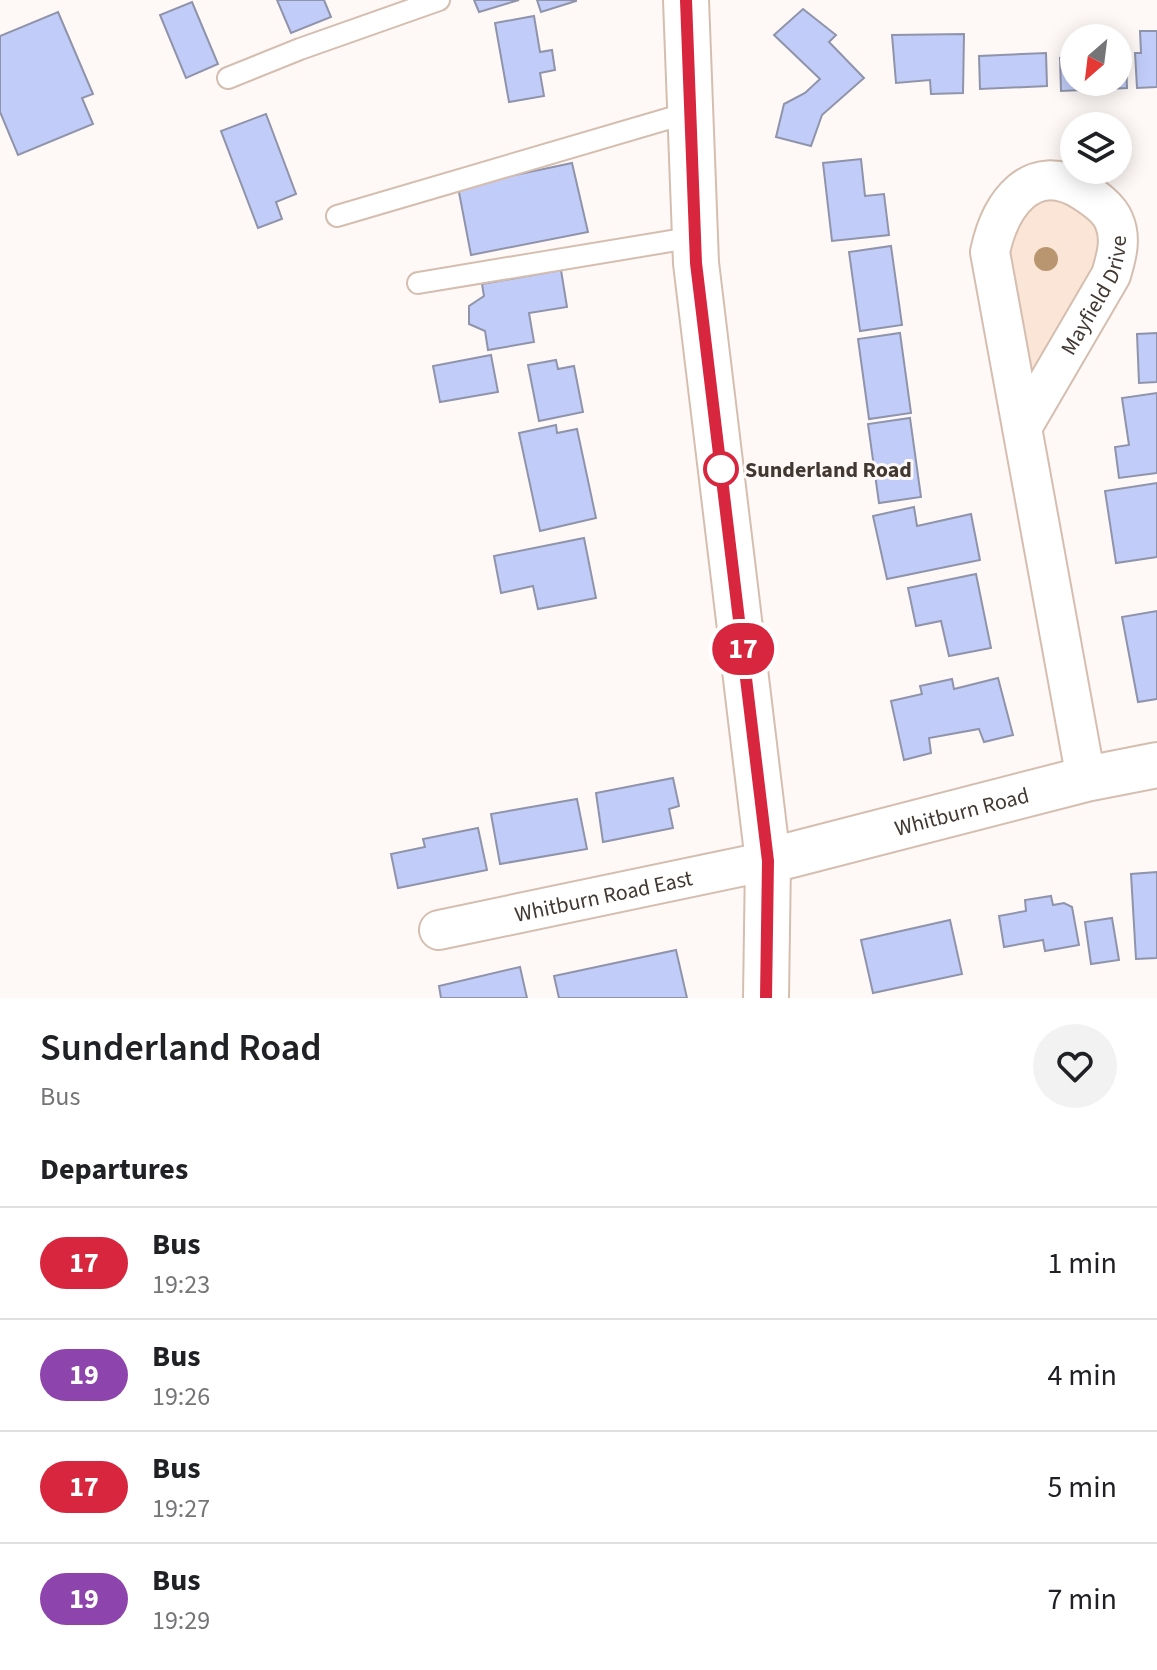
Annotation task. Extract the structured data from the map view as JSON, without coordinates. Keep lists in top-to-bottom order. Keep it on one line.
{"streets":{"main road":["Whitburn Road"],"street":["Mayfield Drive","Whitburn Road East"]},"crossings":[["Mayfield Drive","Whitburn Road"],["Whitburn Road","Whitburn Road East"]],"places":["Sunderland Road"],"lines":["bus line 17"],"north":"bottom left","page":{"on_map":"17","heading":[["Sunderland Road","Bus"],"Departures"],"list":[{"mark":"17","name":"Bus","note":"19:23","value":"1 min"},{"mark":"19","name":"Bus","note":"19:26","value":"4 min"},{"mark":"17","name":"Bus","note":"19:27","value":"5 min"},{"mark":"19","name":"Bus","note":"19:29","value":"7 min"}]}}
